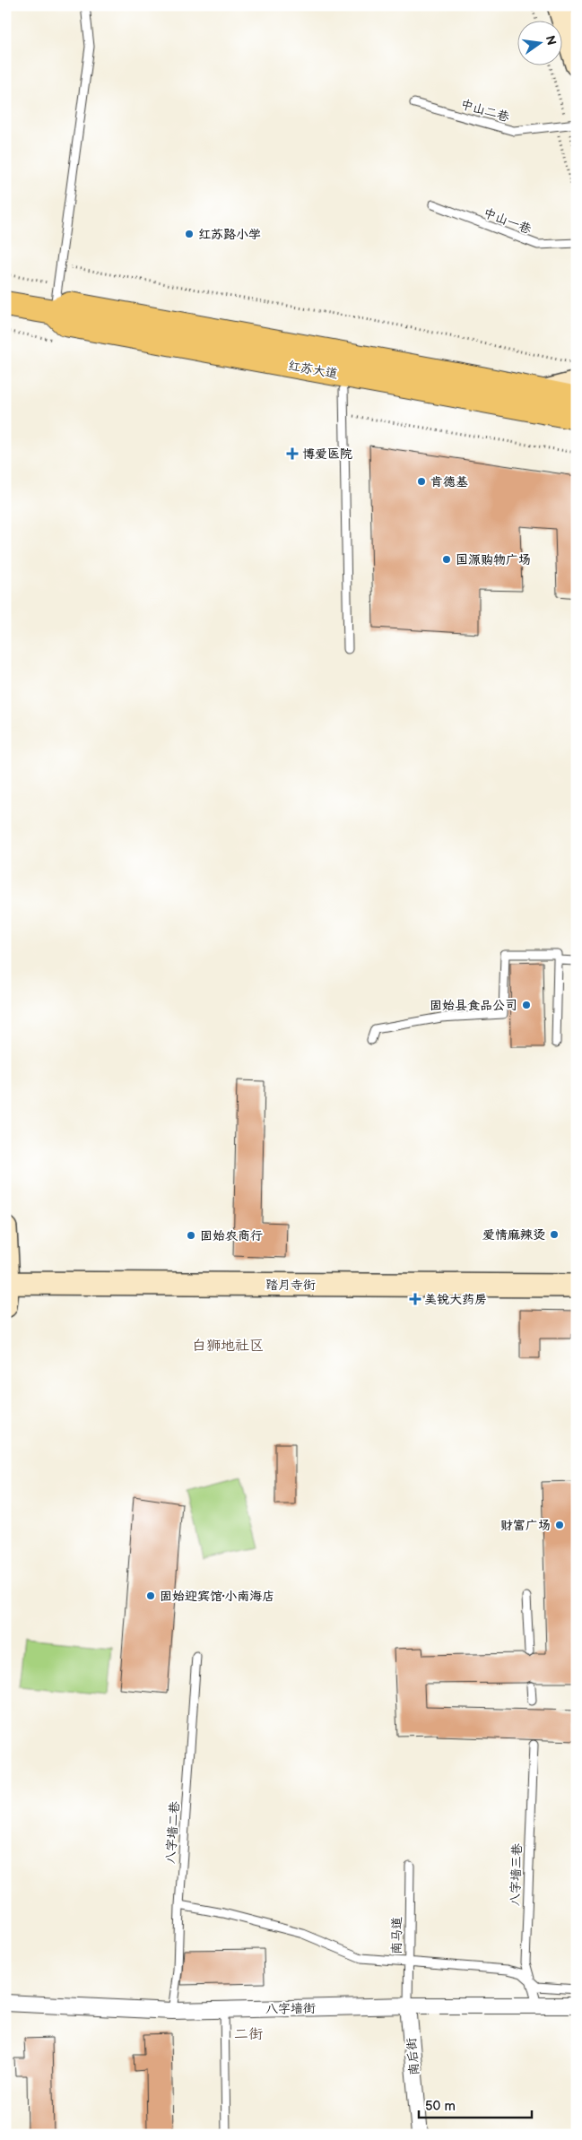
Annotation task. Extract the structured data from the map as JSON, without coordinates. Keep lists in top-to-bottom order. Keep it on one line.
{"streets":{"main road":["红苏大道"],"street":["踏月寺街","八字墙街","南后街"],"lane":["中山二巷","中山一巷","八字墙二巷","八字墙三巷","南马道"]},"crossings":[["八字墙二巷","八字墙街"],["八字墙三巷","八字墙街"],["南马道","八字墙街"],["南马道","南后街"],["八字墙街","南后街"]],"districts":["白狮地社区","二街"],"places":{"other":["红苏路小学","肯德基","国源购物广场","固始县食品公司","爱情麻辣烫","固始农商行","财富广场","固始迎宾馆·小南海店"],"health":["博爱医院","美锐大药房"]},"scale_bar":"50 m","north":"right"}
